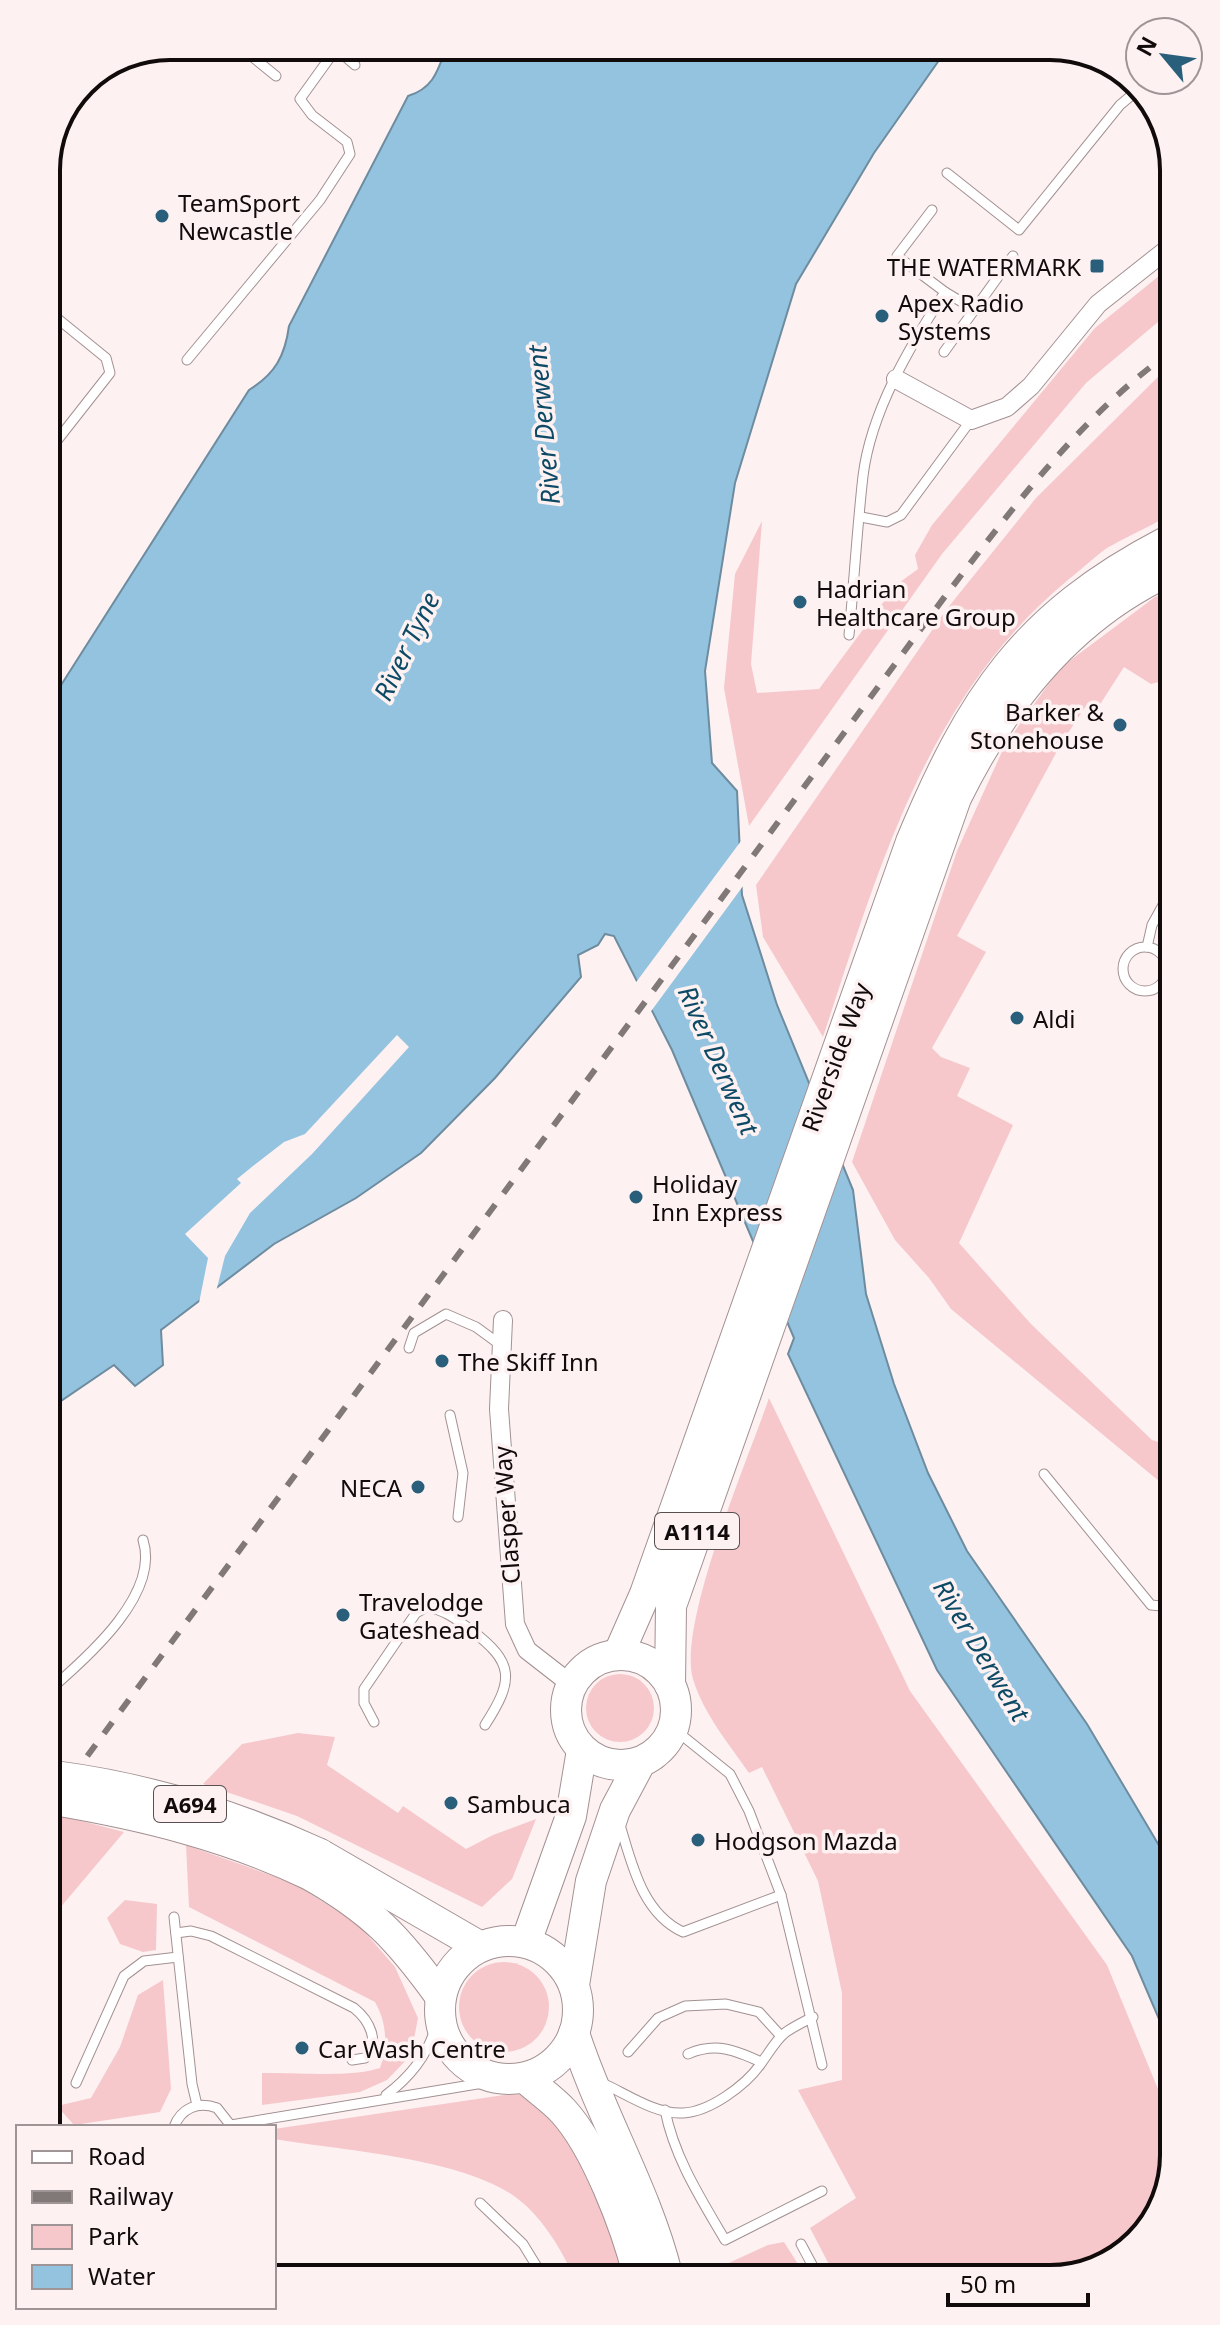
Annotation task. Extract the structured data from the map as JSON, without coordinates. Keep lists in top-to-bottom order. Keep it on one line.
{"streets":{"main road":["Riverside Way","A1114","A694"],"street":["Clasper Way"]},"crossings":[["Riverside Way","Clasper Way"],["Riverside Way","A1114"],["Clasper Way","A1114"]],"water":["River Derwent","River Tyne"],"places":{"other":["TeamSport Newcastle","Apex Radio Systems","Hadrian Healthcare Group","Barker & Stonehouse","Aldi","Holiday Inn Express","The Skiff Inn","NECA","Travelodge Gateshead","Sambuca","Hodgson Mazda","Car Wash Centre"],"transit":["THE WATERMARK"]},"legend":["Road","Railway","Park","Water"],"scale_bar":"50 m","north":"top left"}
